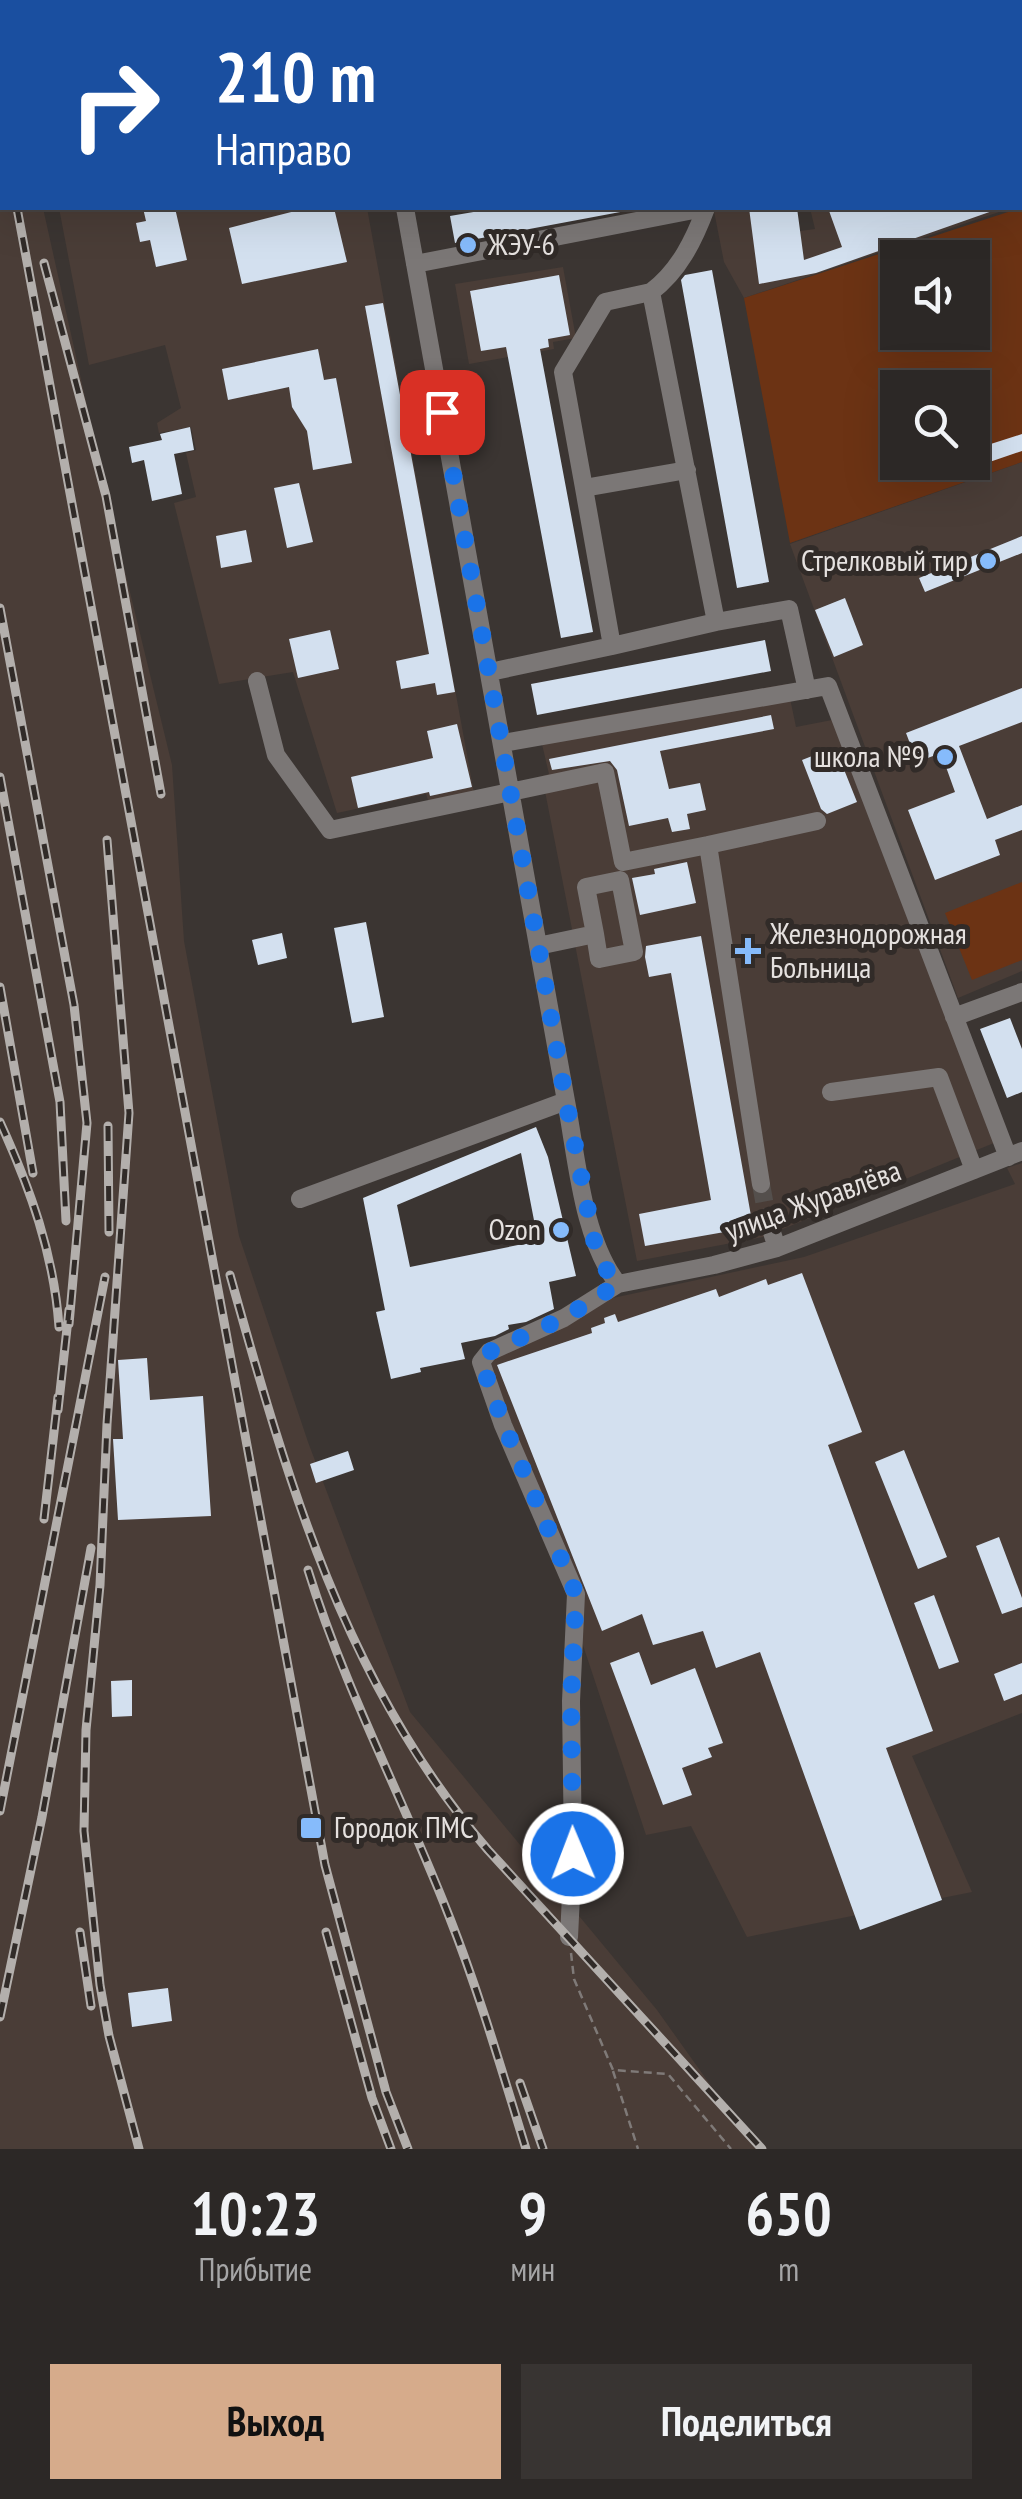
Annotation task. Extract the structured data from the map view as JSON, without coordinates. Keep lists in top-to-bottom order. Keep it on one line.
{"streets":{"street":["улица Журавлёва"]},"places":{"other":["ЖЭУ-6","Стрелковый тир","школа №9","Ozon"],"health":["Железнодорожная Больница"],"transit":["Городок ПМС"]},"page":{"turn":["210 m","Направо"],"eta":["10:23","Прибытие","9","мин","650","m"],"buttons":["Выход","Поделиться"]}}
